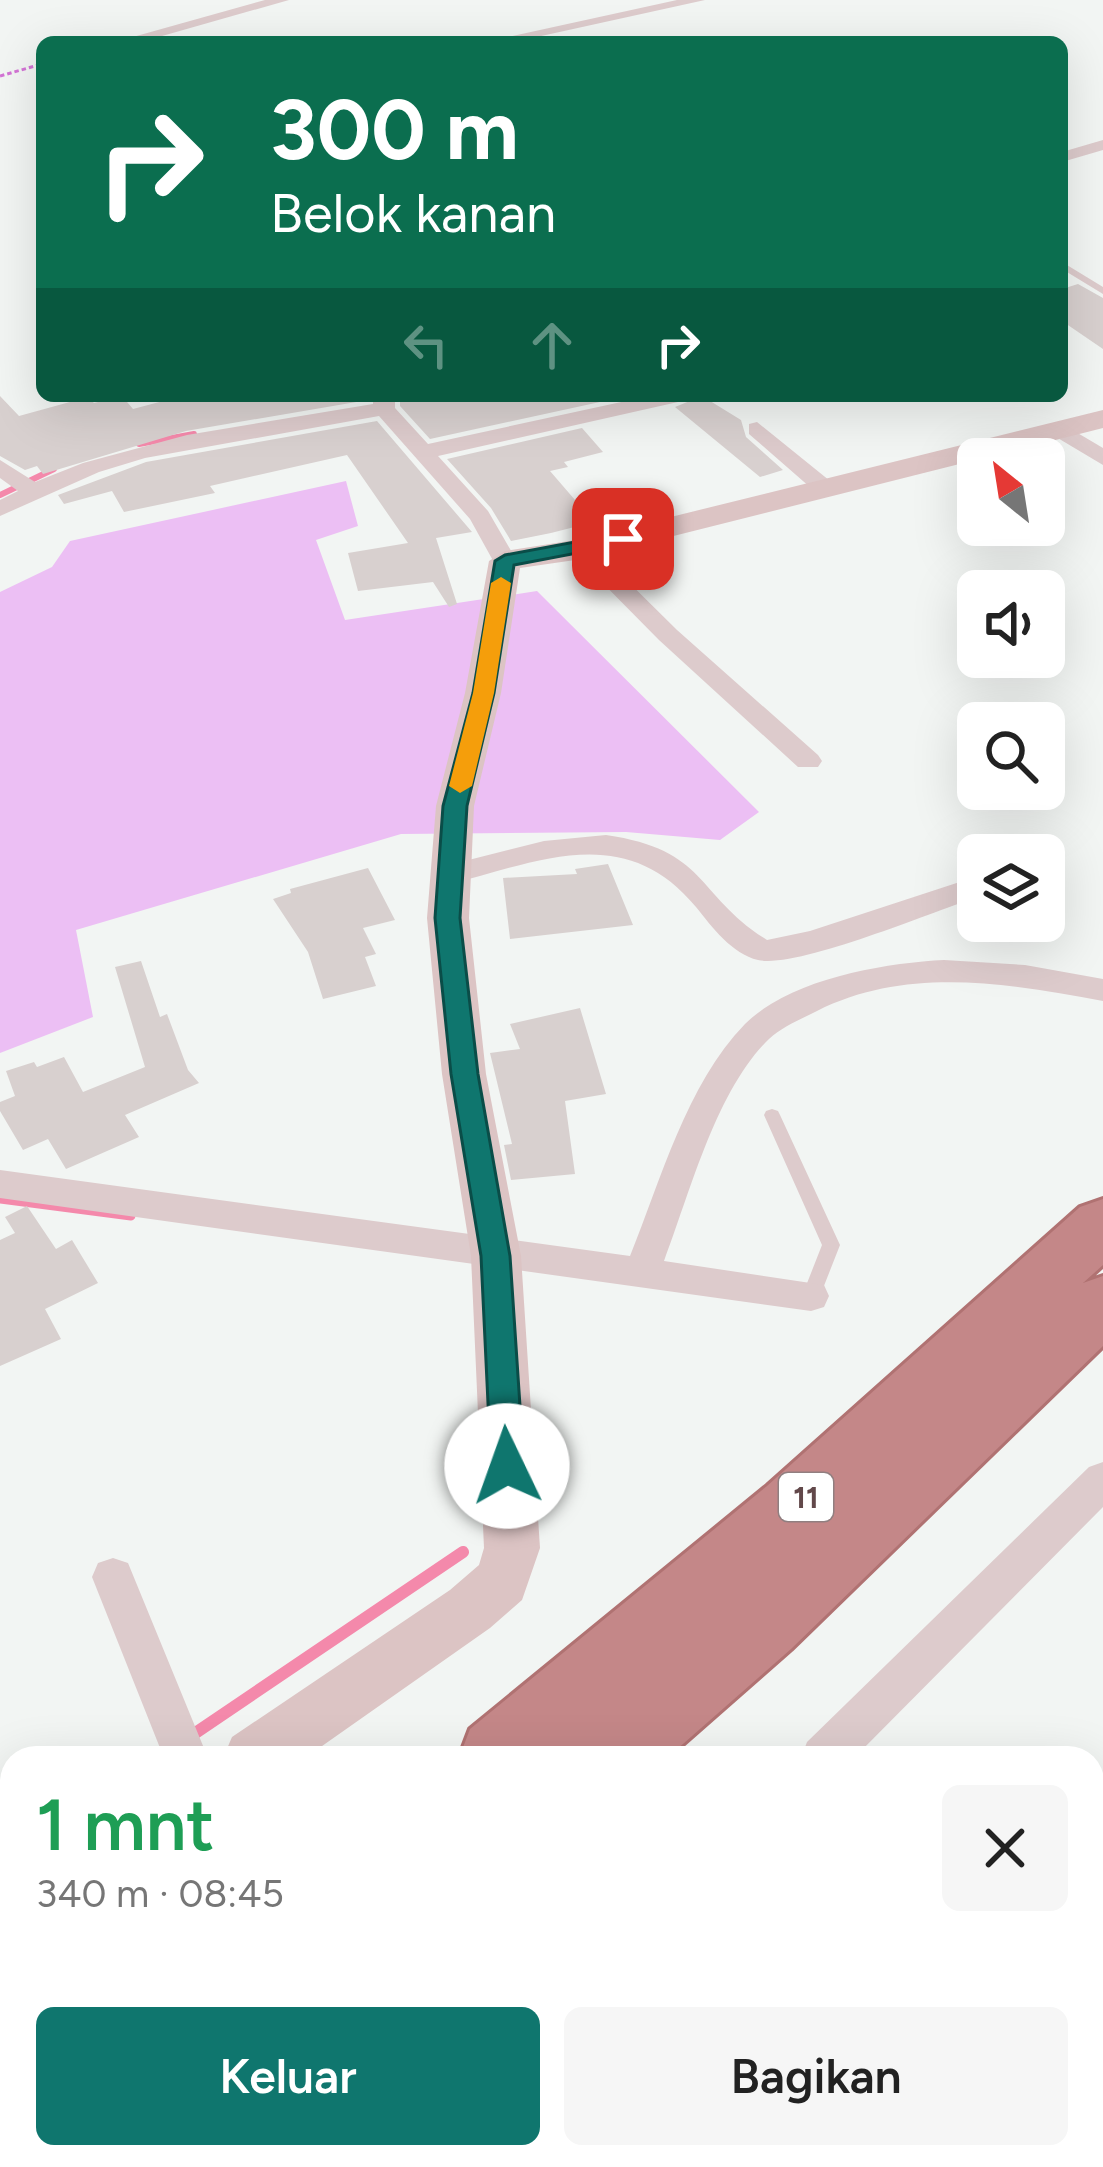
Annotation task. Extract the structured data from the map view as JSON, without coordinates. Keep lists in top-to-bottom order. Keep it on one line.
{"streets":{"highway":["11"]},"north":"top left","page":{"turn":["300 m","Belok kanan"],"heading":["1 mnt","340 m · 08:45"],"buttons":["Keluar","Bagikan"]}}
